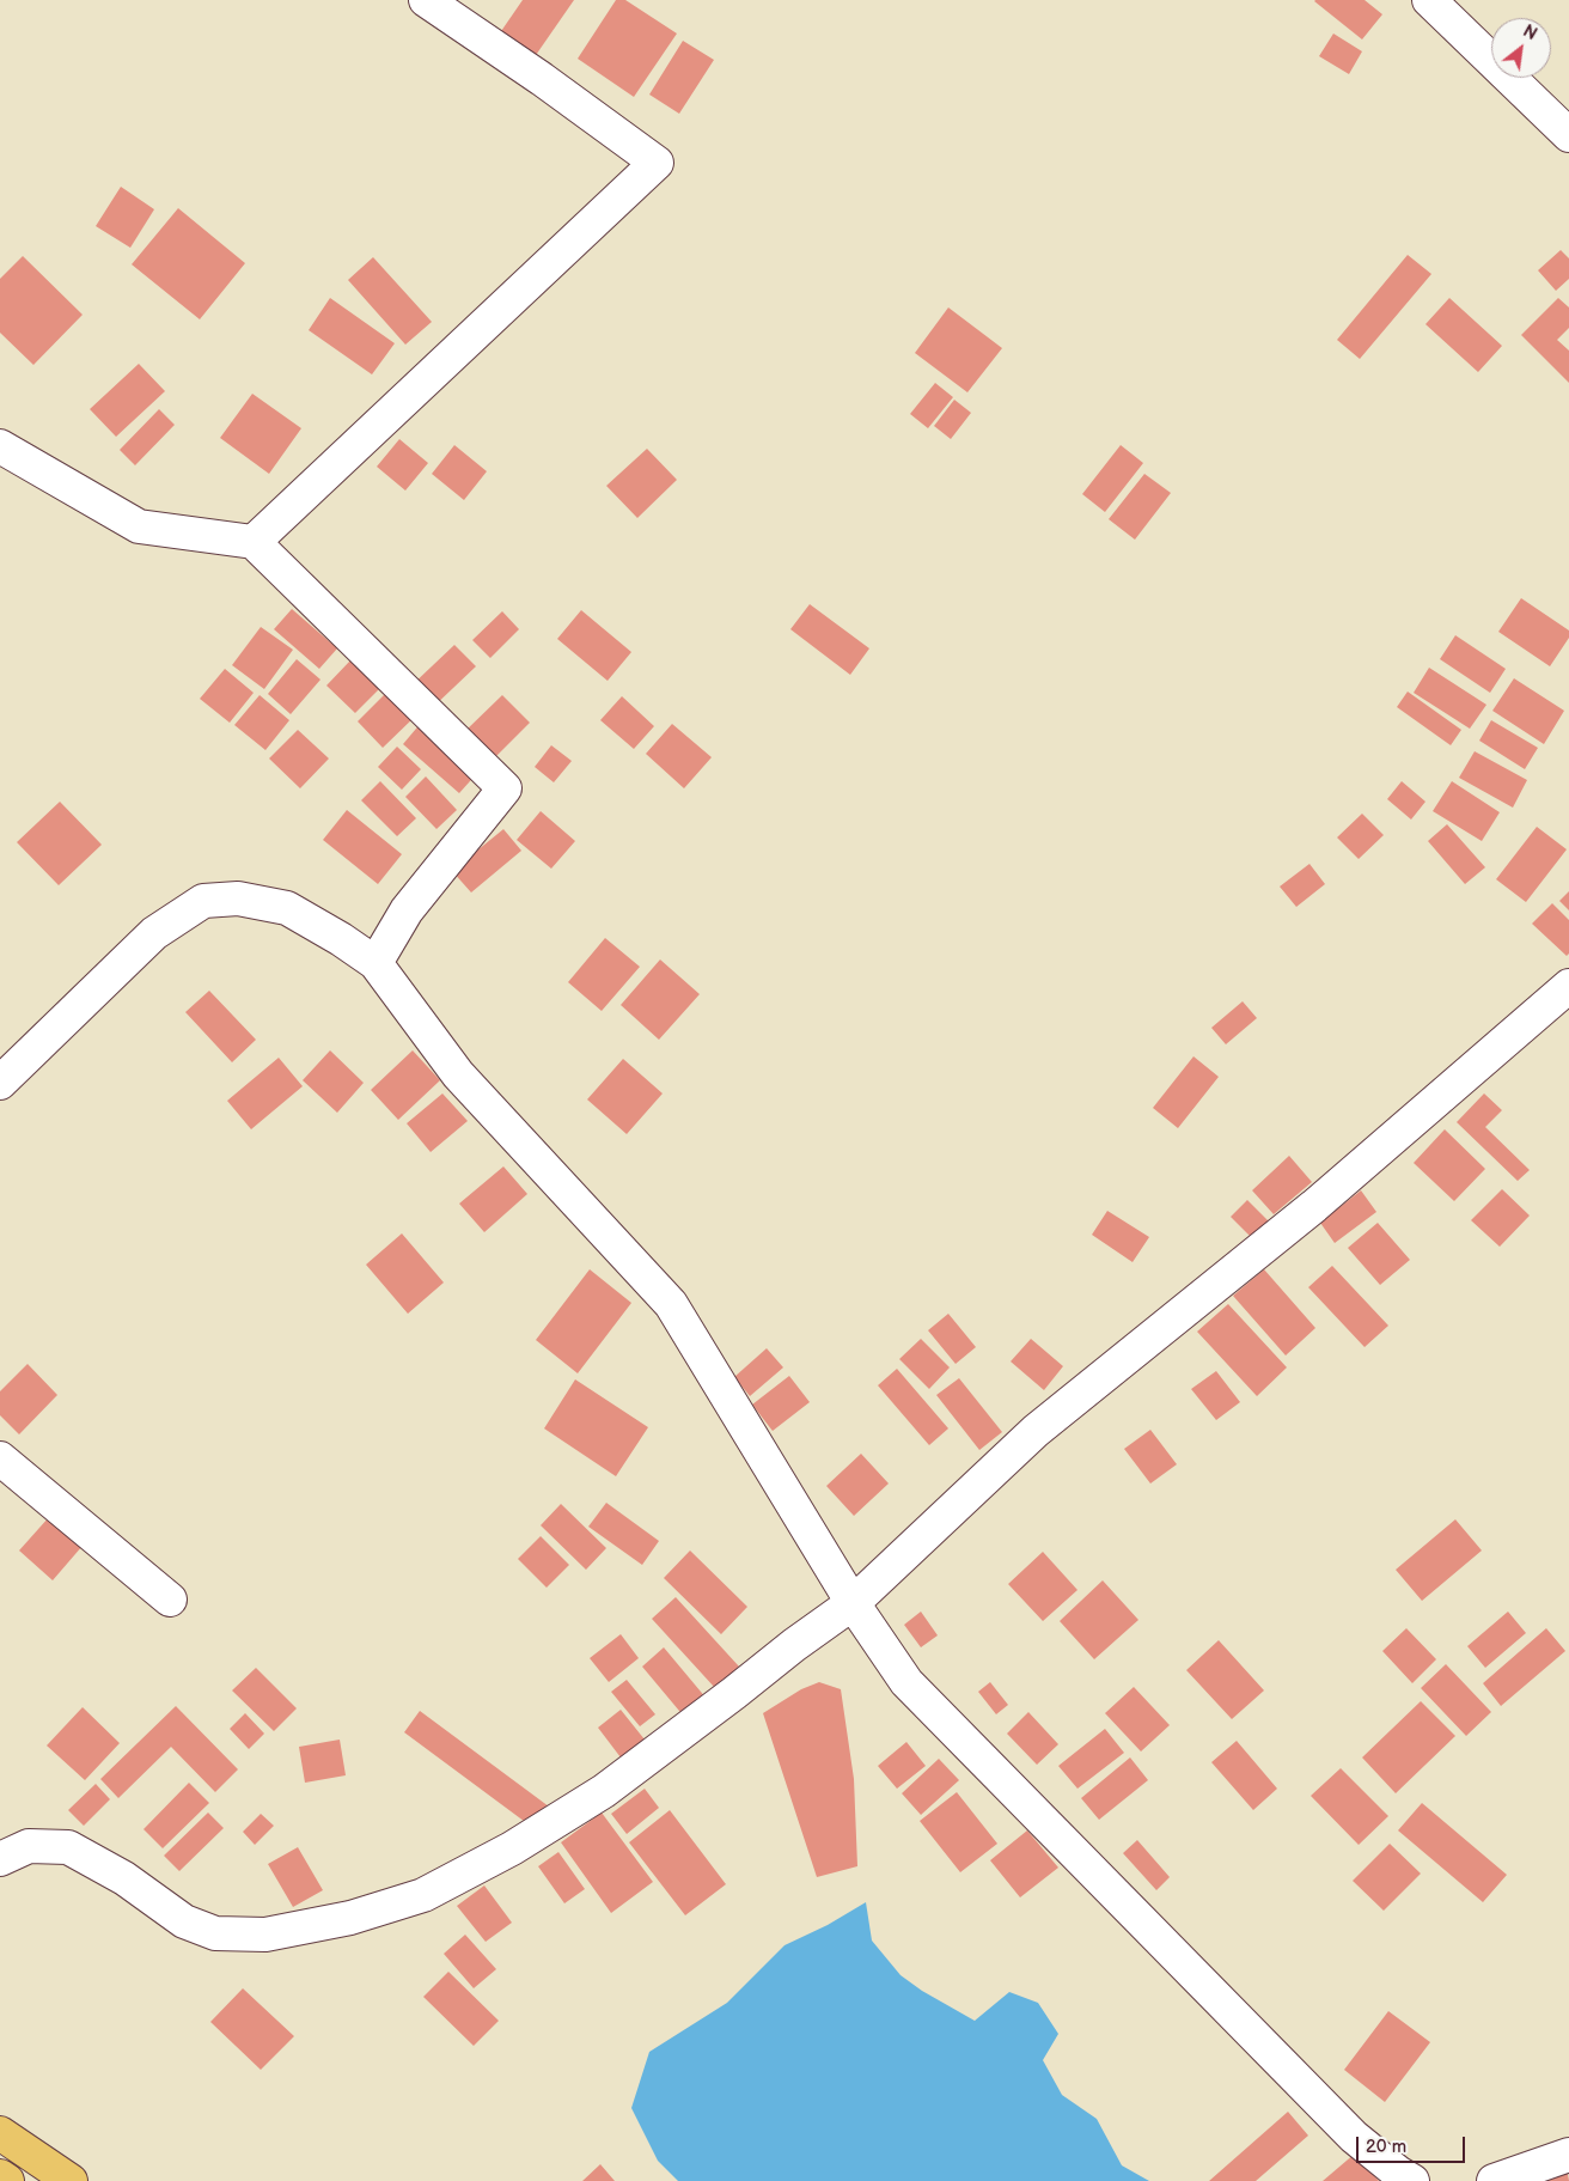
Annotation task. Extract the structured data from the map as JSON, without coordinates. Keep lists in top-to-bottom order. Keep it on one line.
{"scale_bar":"20 m","north":"top right"}
